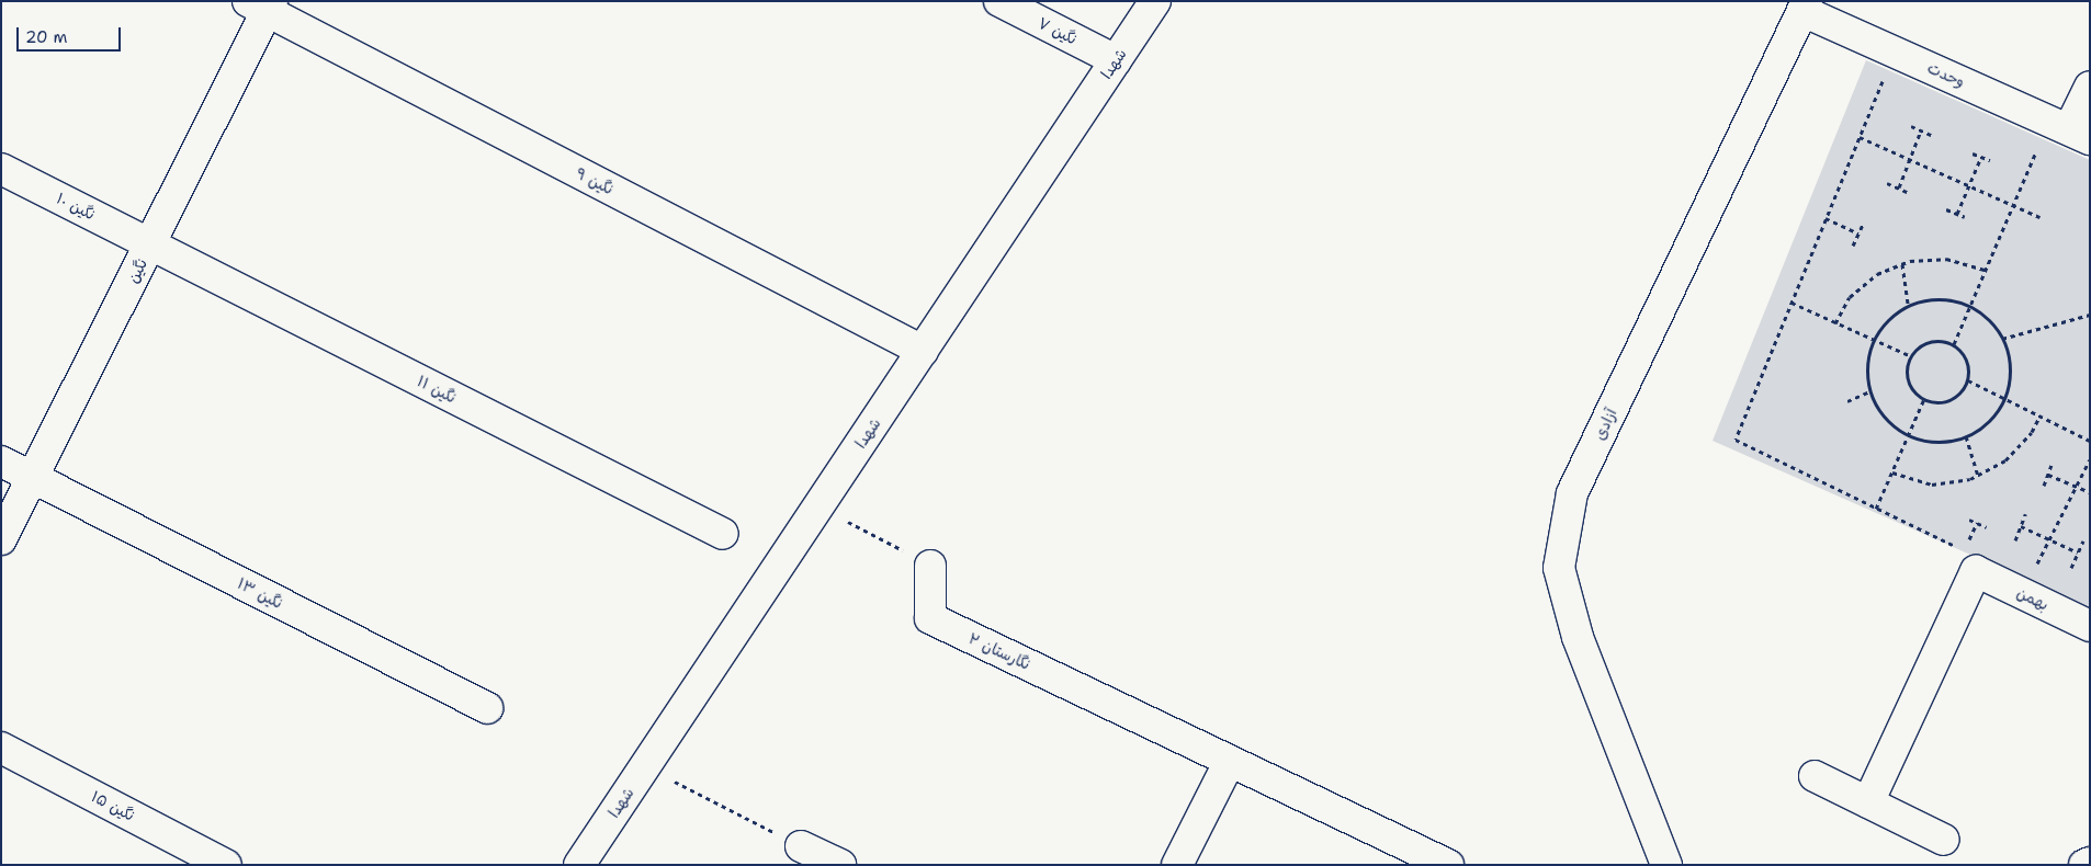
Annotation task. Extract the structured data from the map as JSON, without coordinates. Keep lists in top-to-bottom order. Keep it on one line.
{"streets":{"street":["نگین ۷","شهدا","وحدت","نگین ۹","نگین ۱۰","نگین","نگین ۱۱","آزادی","نگین ۱۳","بهمن","نگارستان ۲","نگین ۱۵"]},"crossings":[["نگین ۷","شهدا"],["شهدا","نگین ۹"],["وحدت","آزادی"],["نگین ۹","نگین"],["نگین ۱۰","نگین"],["نگین ۱۰","نگین ۱۱"],["نگین","نگین ۱۱"],["نگین","نگین ۱۳"]],"scale_bar":"20 m"}
